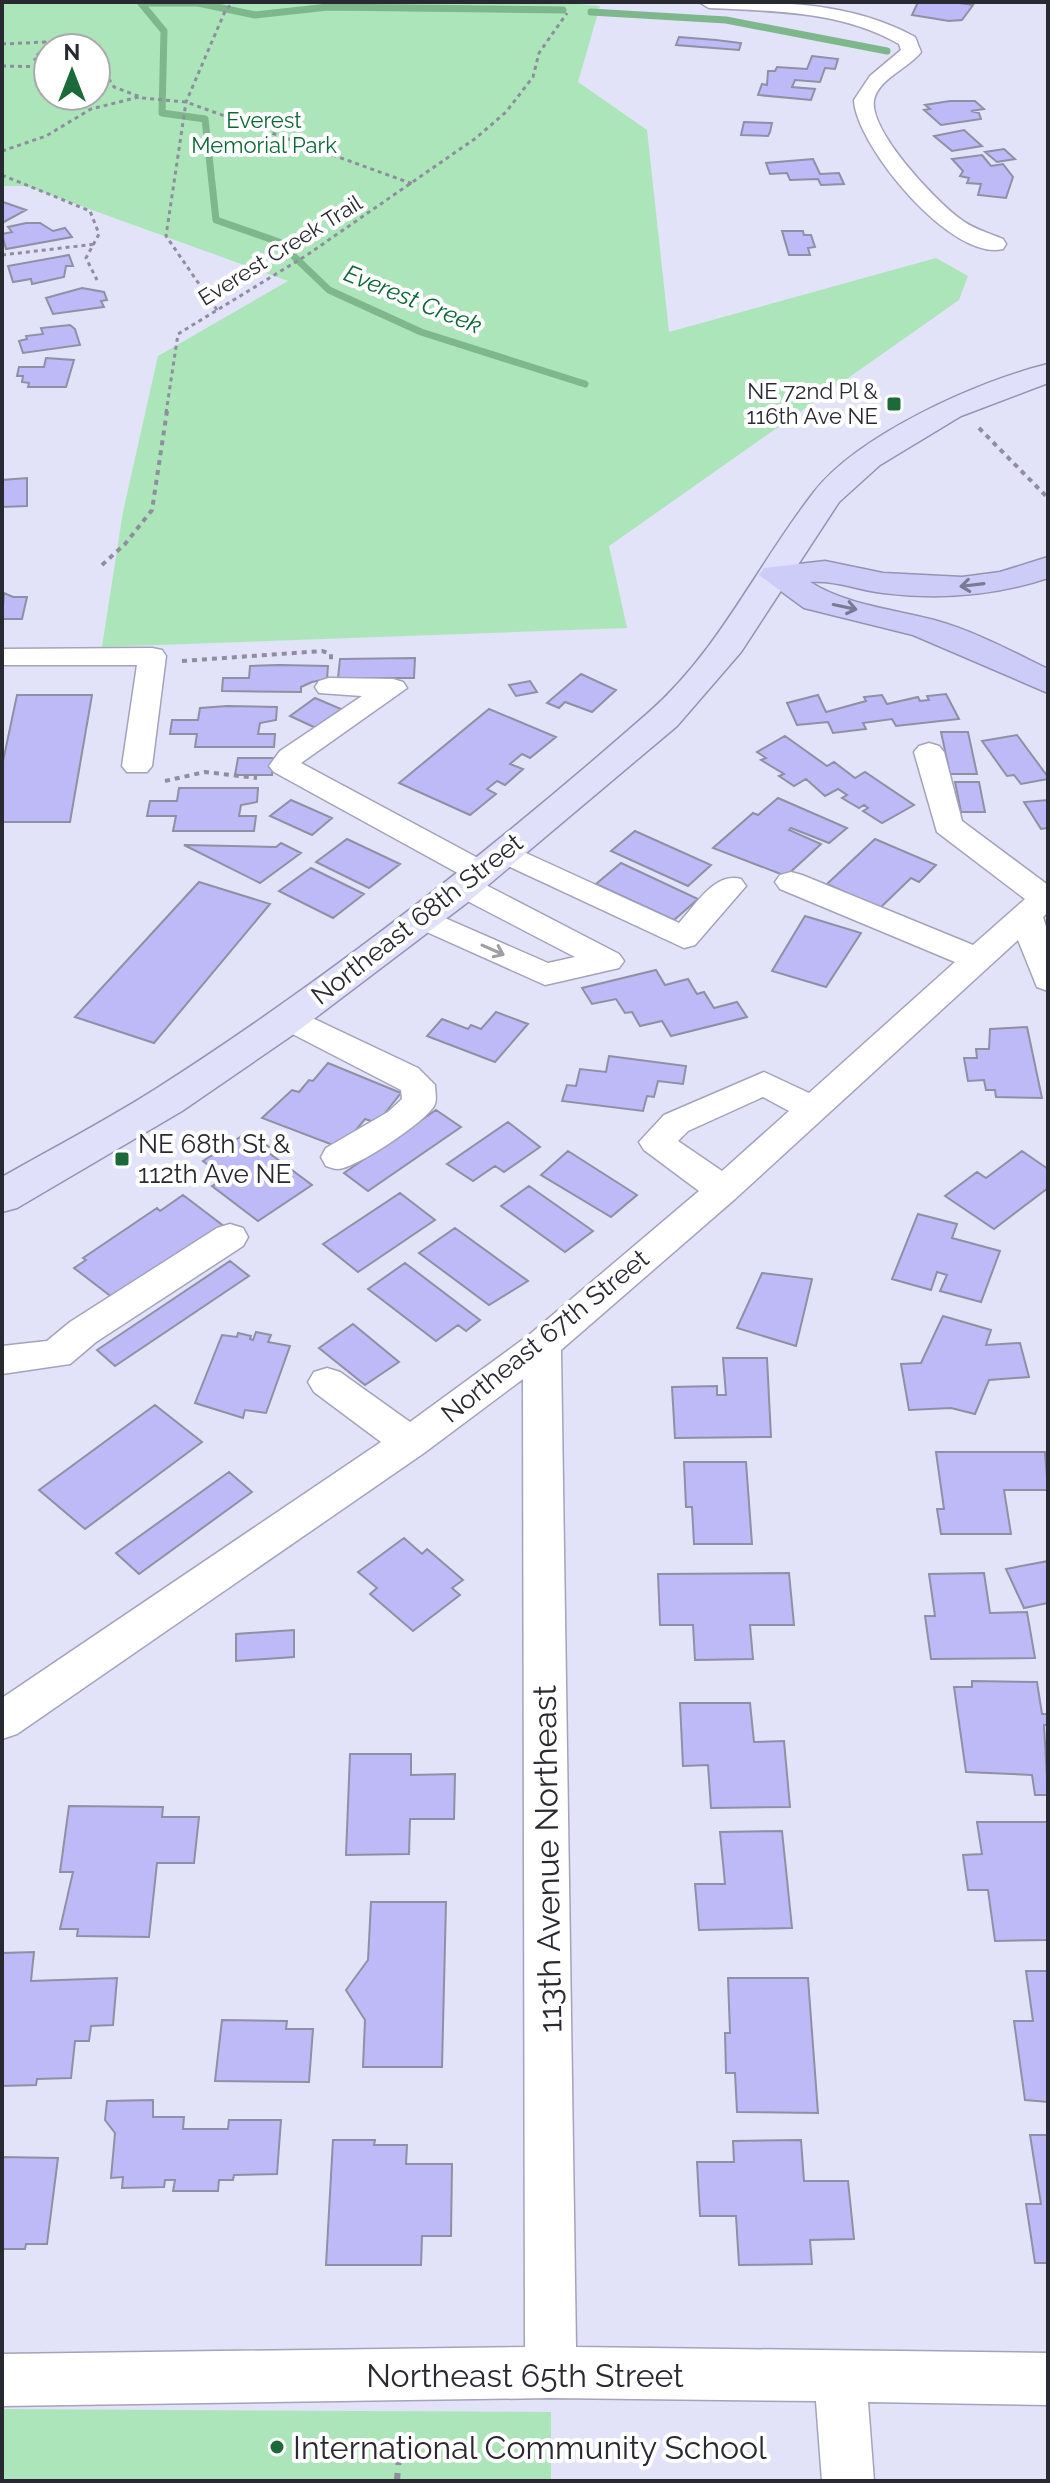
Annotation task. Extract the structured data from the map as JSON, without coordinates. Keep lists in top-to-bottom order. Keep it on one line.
{"streets":{"main road":["Northeast 68th Street"],"street":["Northeast 67th Street","113th Avenue Northeast","Northeast 65th Street"],"path":["Everest Creek Trail"]},"crossings":[["Northeast 67th Street","113th Avenue Northeast"],["113th Avenue Northeast","Northeast 65th Street"]],"water":["Everest Creek"],"parks":["Everest Memorial Park"],"places":{"transit":["NE 72nd Pl & 116th Ave NE","NE 68th St & 112th Ave NE"],"other":["International Community School"]},"north":"top"}
